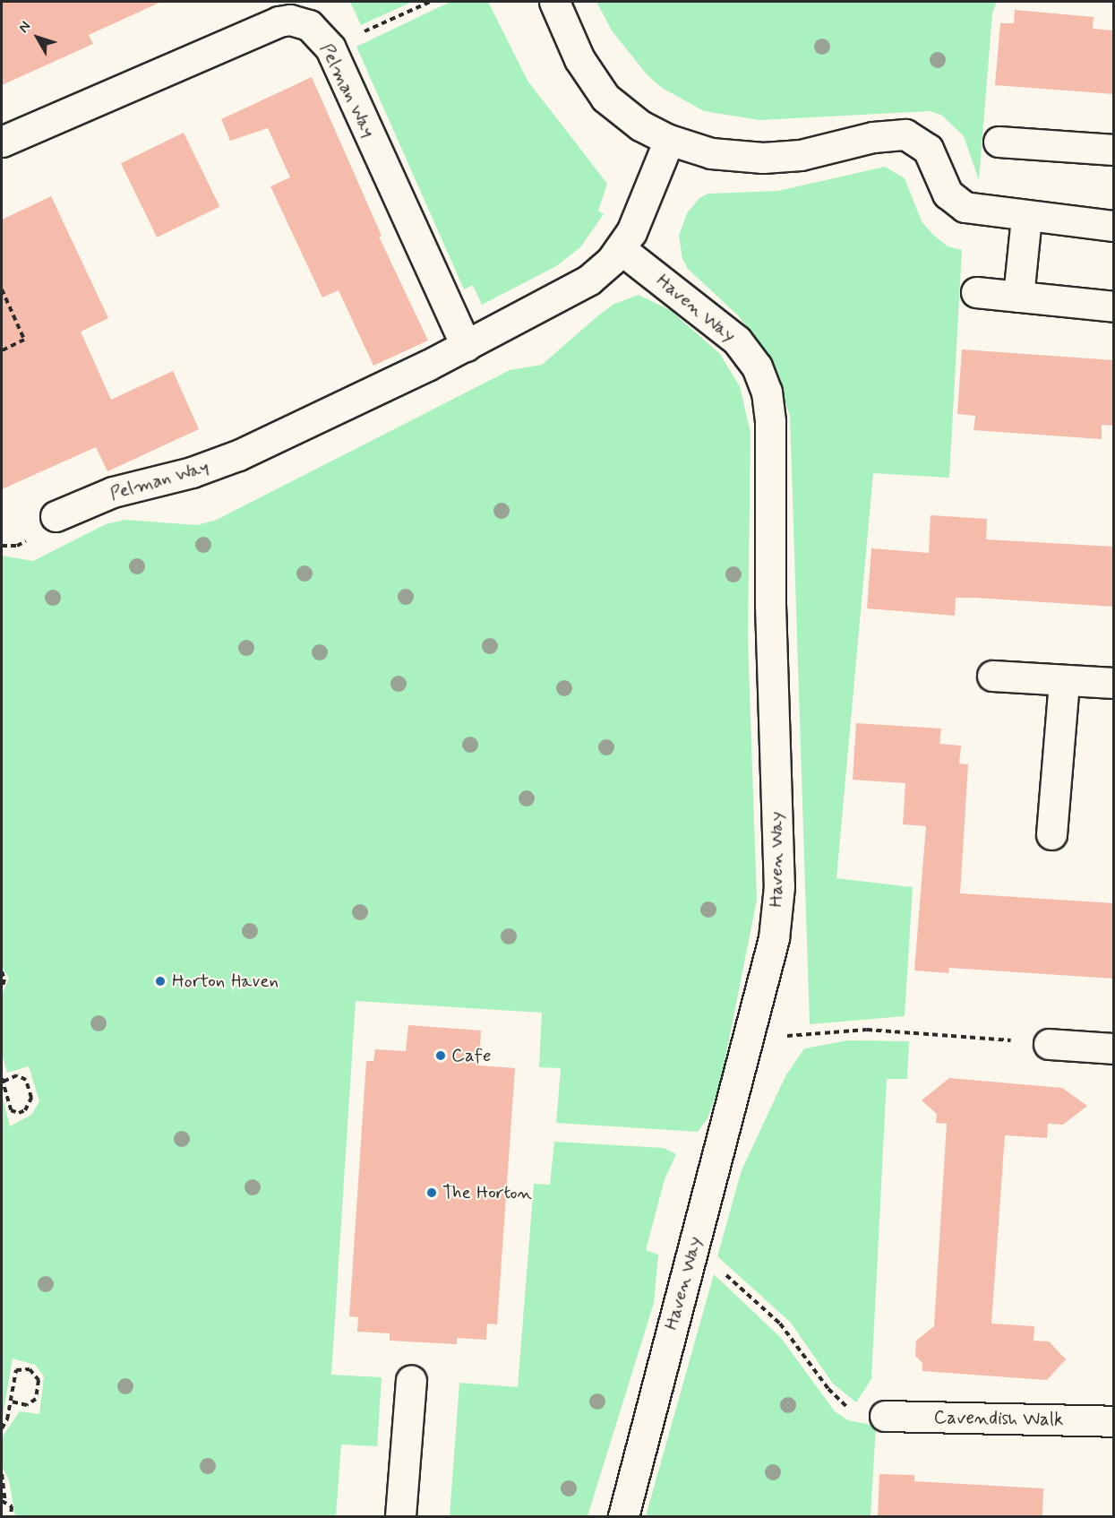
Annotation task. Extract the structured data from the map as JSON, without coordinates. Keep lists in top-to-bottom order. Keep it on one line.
{"streets":{"street":["Pelman Way","Haven Way","Cavendish Walk"]},"crossings":[["Pelman Way","Haven Way"]],"places":["Horton Haven","Cafe","The Horton"],"north":"top left"}
